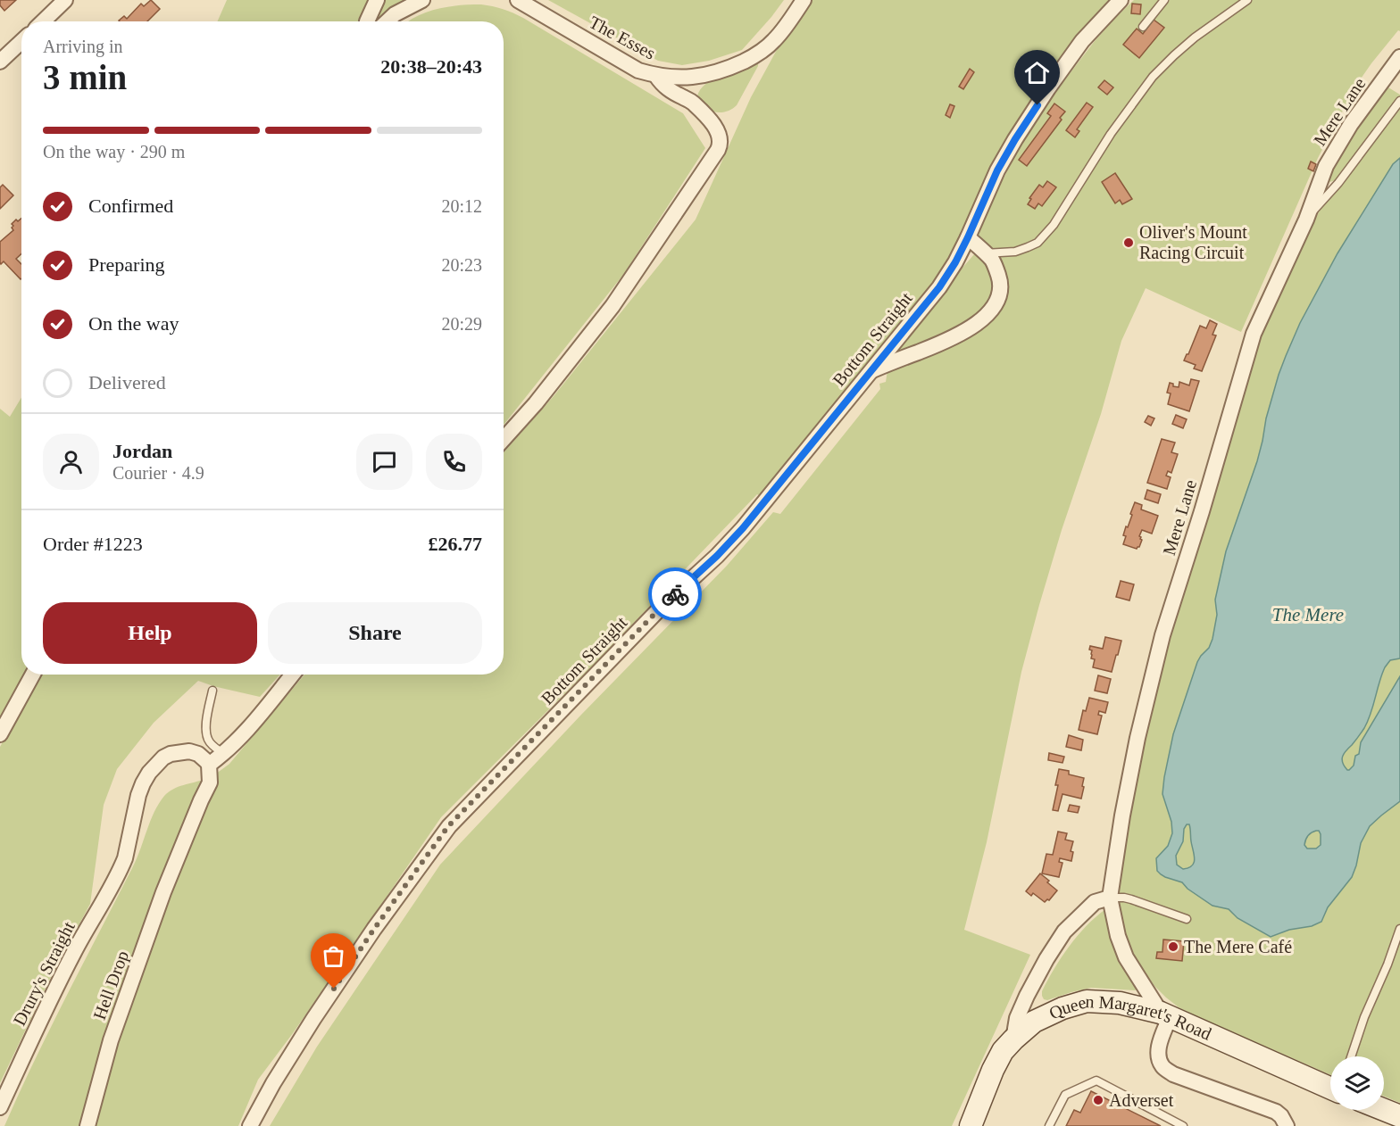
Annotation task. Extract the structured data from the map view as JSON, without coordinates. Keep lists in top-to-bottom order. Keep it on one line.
{"streets":{"main road":["Queen Margaret's Road"],"street":["The Esses","Mere Lane","Bottom Straight","Drury's Straight","Hell Drop"]},"crossings":[["Mere Lane","Queen Margaret's Road"],["Drury's Straight","Hell Drop"]],"water":["The Mere"],"places":["Oliver's Mount Racing Circuit","The Mere Café","Adverset"],"page":{"heading":["3 min","Arriving in","20:38–20:43"],"panel":["Jordan","Courier · 4.9","Order #1223","£26.77"],"bar":"On the way · 290 m","list":[["Confirmed","20:12"],["Preparing","20:23"],["On the way","20:29"],"Delivered"],"buttons":["Help","Share"]}}
